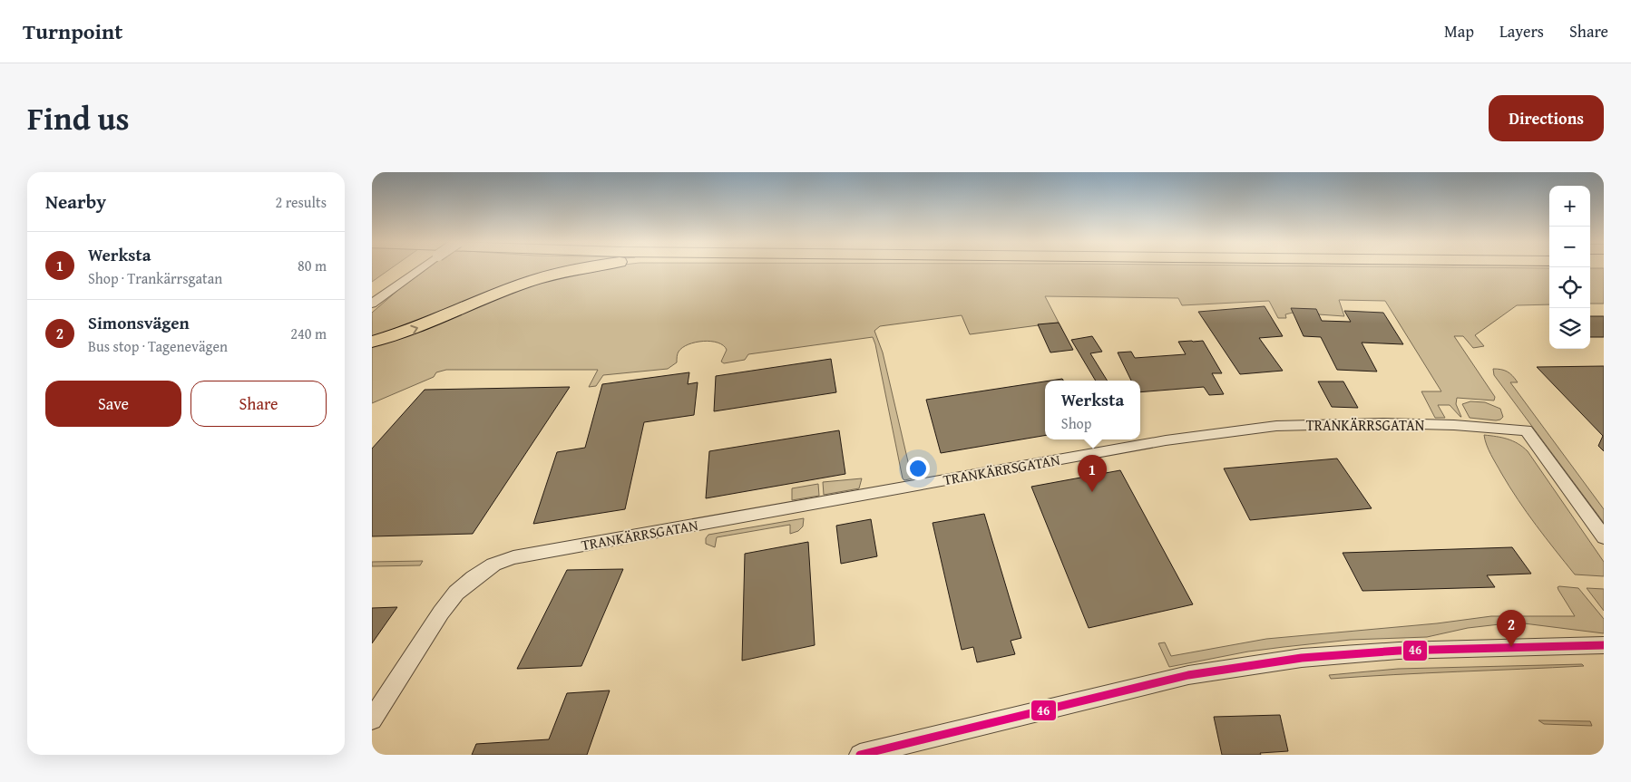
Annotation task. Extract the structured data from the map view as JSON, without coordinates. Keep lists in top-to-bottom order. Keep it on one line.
{"streets":{"street":["TRANKÄRRSGATAN"]},"lines":["transit line 46"],"page":{"header":"Turnpoint","nav":["Map","Layers","Share"],"title":"Find us","buttons":["Directions",["Save","Share"]],"heading":["Nearby","2 results"],"map_buttons":["+","−"],"list":[{"mark":"1","name":"Werksta","note":"Shop · Trankärrsgatan","value":"80 m"},{"mark":"2","name":"Simonsvägen","note":"Bus stop · Tagenevägen","value":"240 m"}],"popup":["Werksta","Shop"],"pins":["1","2"]}}
